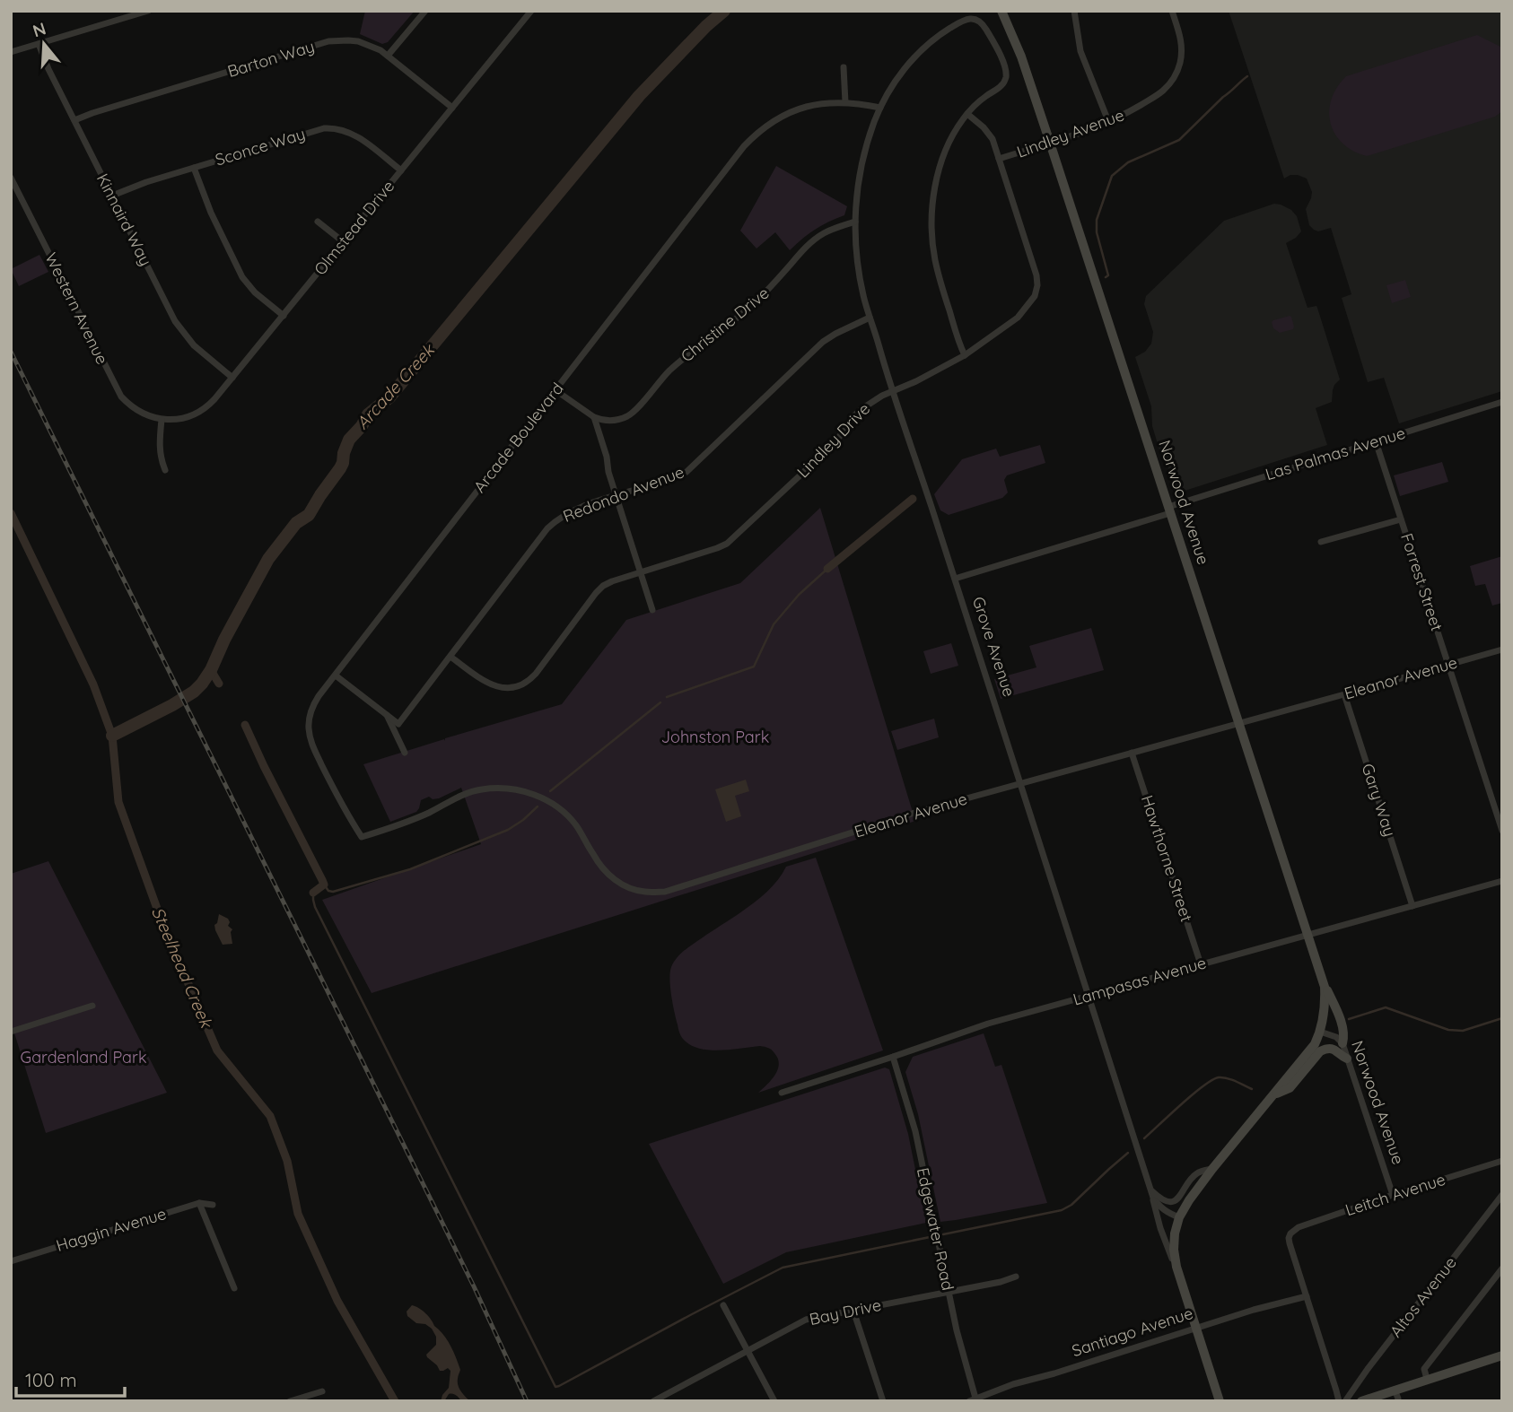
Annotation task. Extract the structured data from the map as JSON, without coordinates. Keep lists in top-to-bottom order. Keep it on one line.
{"streets":{"main road":["Norwood Avenue","Grove Avenue"],"street":["Barton Way","Lindley Avenue","Sconce Way","Kinnaird Way","Olmstead Drive","Western Avenue","Christine Drive","Arcade Boulevard","Lindley Drive","Las Palmas Avenue","Redondo Avenue","Forrest Street","Eleanor Avenue","Gary Way","Hawthorne Street","Lampasas Avenue","Leitch Avenue","Edgewater Road","Haggin Avenue","Altos Avenue","Bay Drive","Santiago Avenue"]},"crossings":[["Barton Way","Kinnaird Way"],["Barton Way","Olmstead Drive"],["Lindley Avenue","Lindley Drive"],["Lindley Avenue","Norwood Avenue"],["Sconce Way","Kinnaird Way"],["Sconce Way","Olmstead Drive"],["Kinnaird Way","Olmstead Drive"],["Olmstead Drive","Western Avenue"],["Christine Drive","Grove Avenue"],["Arcade Boulevard","Grove Avenue"],["Arcade Boulevard","Eleanor Avenue"],["Lindley Drive","Redondo Avenue"],["Lindley Drive","Grove Avenue"],["Las Palmas Avenue","Norwood Avenue"],["Las Palmas Avenue","Forrest Street"],["Las Palmas Avenue","Grove Avenue"],["Redondo Avenue","Grove Avenue"],["Norwood Avenue","Eleanor Avenue"],["Norwood Avenue","Lampasas Avenue"],["Norwood Avenue","Leitch Avenue"],["Forrest Street","Eleanor Avenue"],["Grove Avenue","Eleanor Avenue"],["Grove Avenue","Lampasas Avenue"],["Grove Avenue","Santiago Avenue"],["Eleanor Avenue","Gary Way"],["Eleanor Avenue","Hawthorne Street"],["Gary Way","Lampasas Avenue"],["Hawthorne Street","Lampasas Avenue"],["Lampasas Avenue","Edgewater Road"],["Leitch Avenue","Santiago Avenue"],["Edgewater Road","Bay Drive"],["Edgewater Road","Santiago Avenue"]],"water":["Arcade Creek","Steelhead Creek"],"parks":["Johnston Park","Gardenland Park"],"scale_bar":"100 m","north":"top"}
